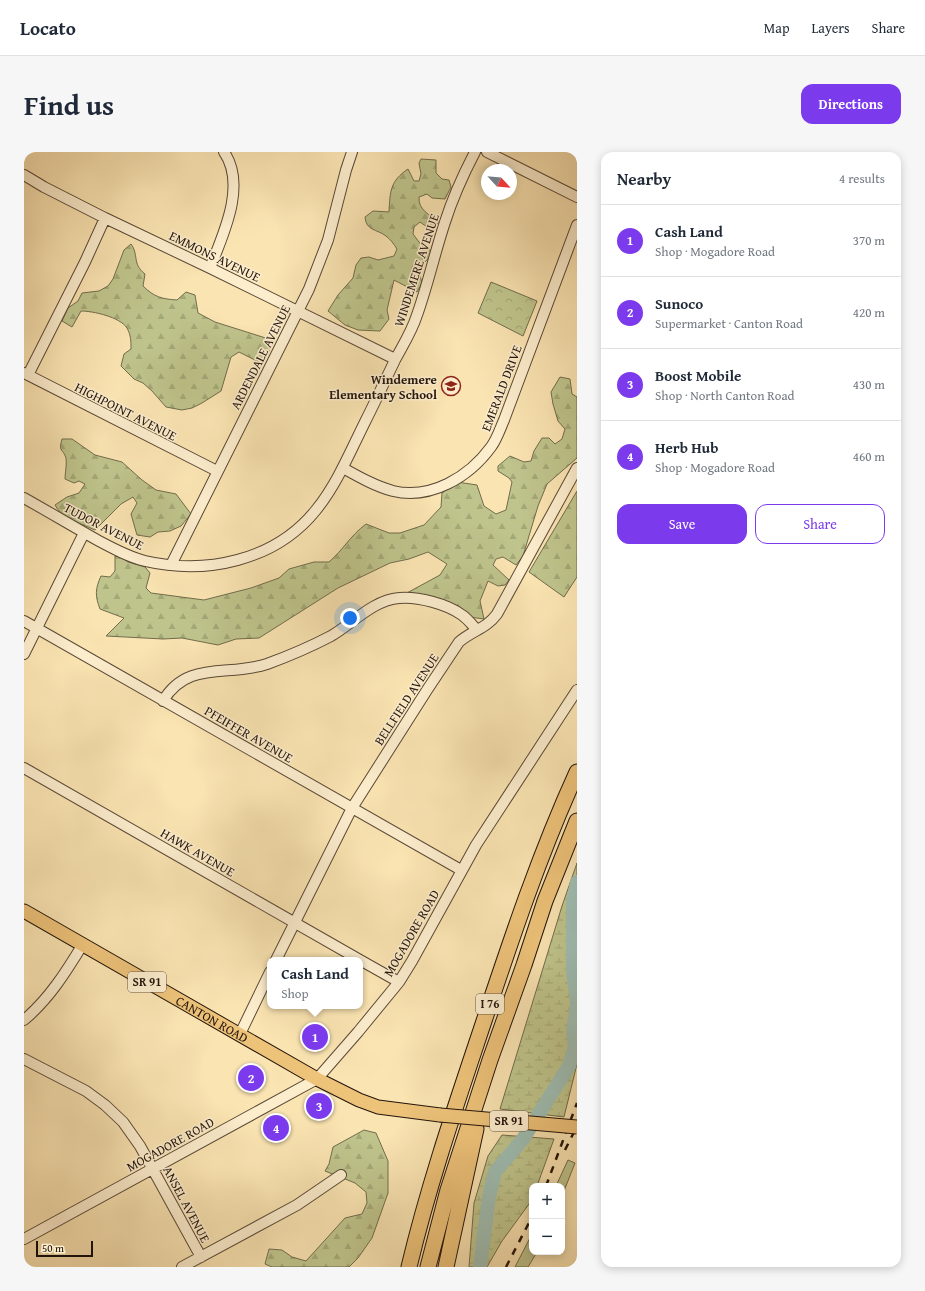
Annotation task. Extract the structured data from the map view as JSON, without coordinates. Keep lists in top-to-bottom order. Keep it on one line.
{"streets":{"highway":["I 76"],"main road":["SR 91","CANTON ROAD"],"street":["EMMONS AVENUE","WINDEMERE AVENUE","ARDENDALE AVENUE","EMERALD DRIVE","HIGHPOINT AVENUE","TUDOR AVENUE","BELLFIELD AVENUE","PFEIFFER AVENUE","HAWK AVENUE","MOGADORE ROAD","ANSEL AVENUE"]},"crossings":[["EMMONS AVENUE","WINDEMERE AVENUE"],["EMMONS AVENUE","ARDENDALE AVENUE"],["WINDEMERE AVENUE","EMERALD DRIVE"],["WINDEMERE AVENUE","TUDOR AVENUE"],["ARDENDALE AVENUE","HIGHPOINT AVENUE"],["ARDENDALE AVENUE","TUDOR AVENUE"],["BELLFIELD AVENUE","PFEIFFER AVENUE"],["BELLFIELD AVENUE","HAWK AVENUE"],["PFEIFFER AVENUE","MOGADORE ROAD"],["HAWK AVENUE","MOGADORE ROAD"],["MOGADORE ROAD","SR 91"],["MOGADORE ROAD","CANTON ROAD"],["MOGADORE ROAD","ANSEL AVENUE"],["SR 91","CANTON ROAD"]],"places":{"school or university":["Windemere Elementary School"]},"scale_bar":"50 m","north":"bottom right","page":{"header":"Locato","nav":["Map","Layers","Share"],"title":"Find us","buttons":["Directions",["Save","Share"]],"heading":["Nearby","4 results"],"list":[{"mark":"1","name":"Cash Land","note":"Shop · Mogadore Road","value":"370 m"},{"mark":"2","name":"Sunoco","note":"Supermarket · Canton Road","value":"420 m"},{"mark":"3","name":"Boost Mobile","note":"Shop · North Canton Road","value":"430 m"},{"mark":"4","name":"Herb Hub","note":"Shop · Mogadore Road","value":"460 m"}],"popup":["Cash Land","Shop"],"pins":["1","2","3","4"],"map_buttons":["+","−"],"scale":"50 m"}}
